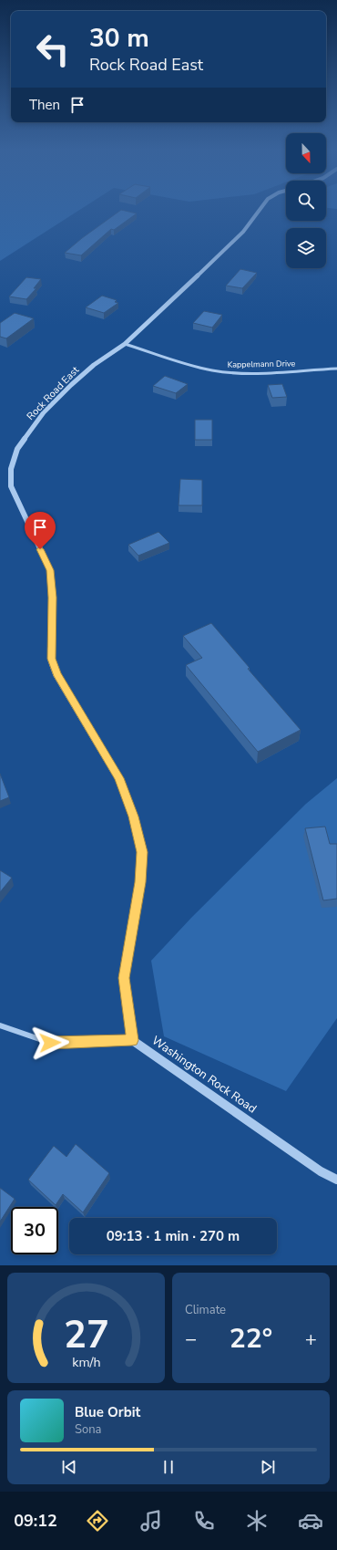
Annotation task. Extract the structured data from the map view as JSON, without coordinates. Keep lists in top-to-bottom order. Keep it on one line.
{"streets":{"street":["Kappelmann Drive","Rock Road East","Washington Rock Road"]},"crossings":[["Kappelmann Drive","Rock Road East"],["Rock Road East","Washington Rock Road"]],"north":"bottom","page":{"turn":["30 m","Rock Road East"],"then":"Then","limit":"30","trip":"09:13 · 1 min · 270 m","tile":"Climate","heat":["−","22°","+"],"song":["Blue Orbit","Sona"],"tabs":"09:12","gauge":["27","km/h"]}}
